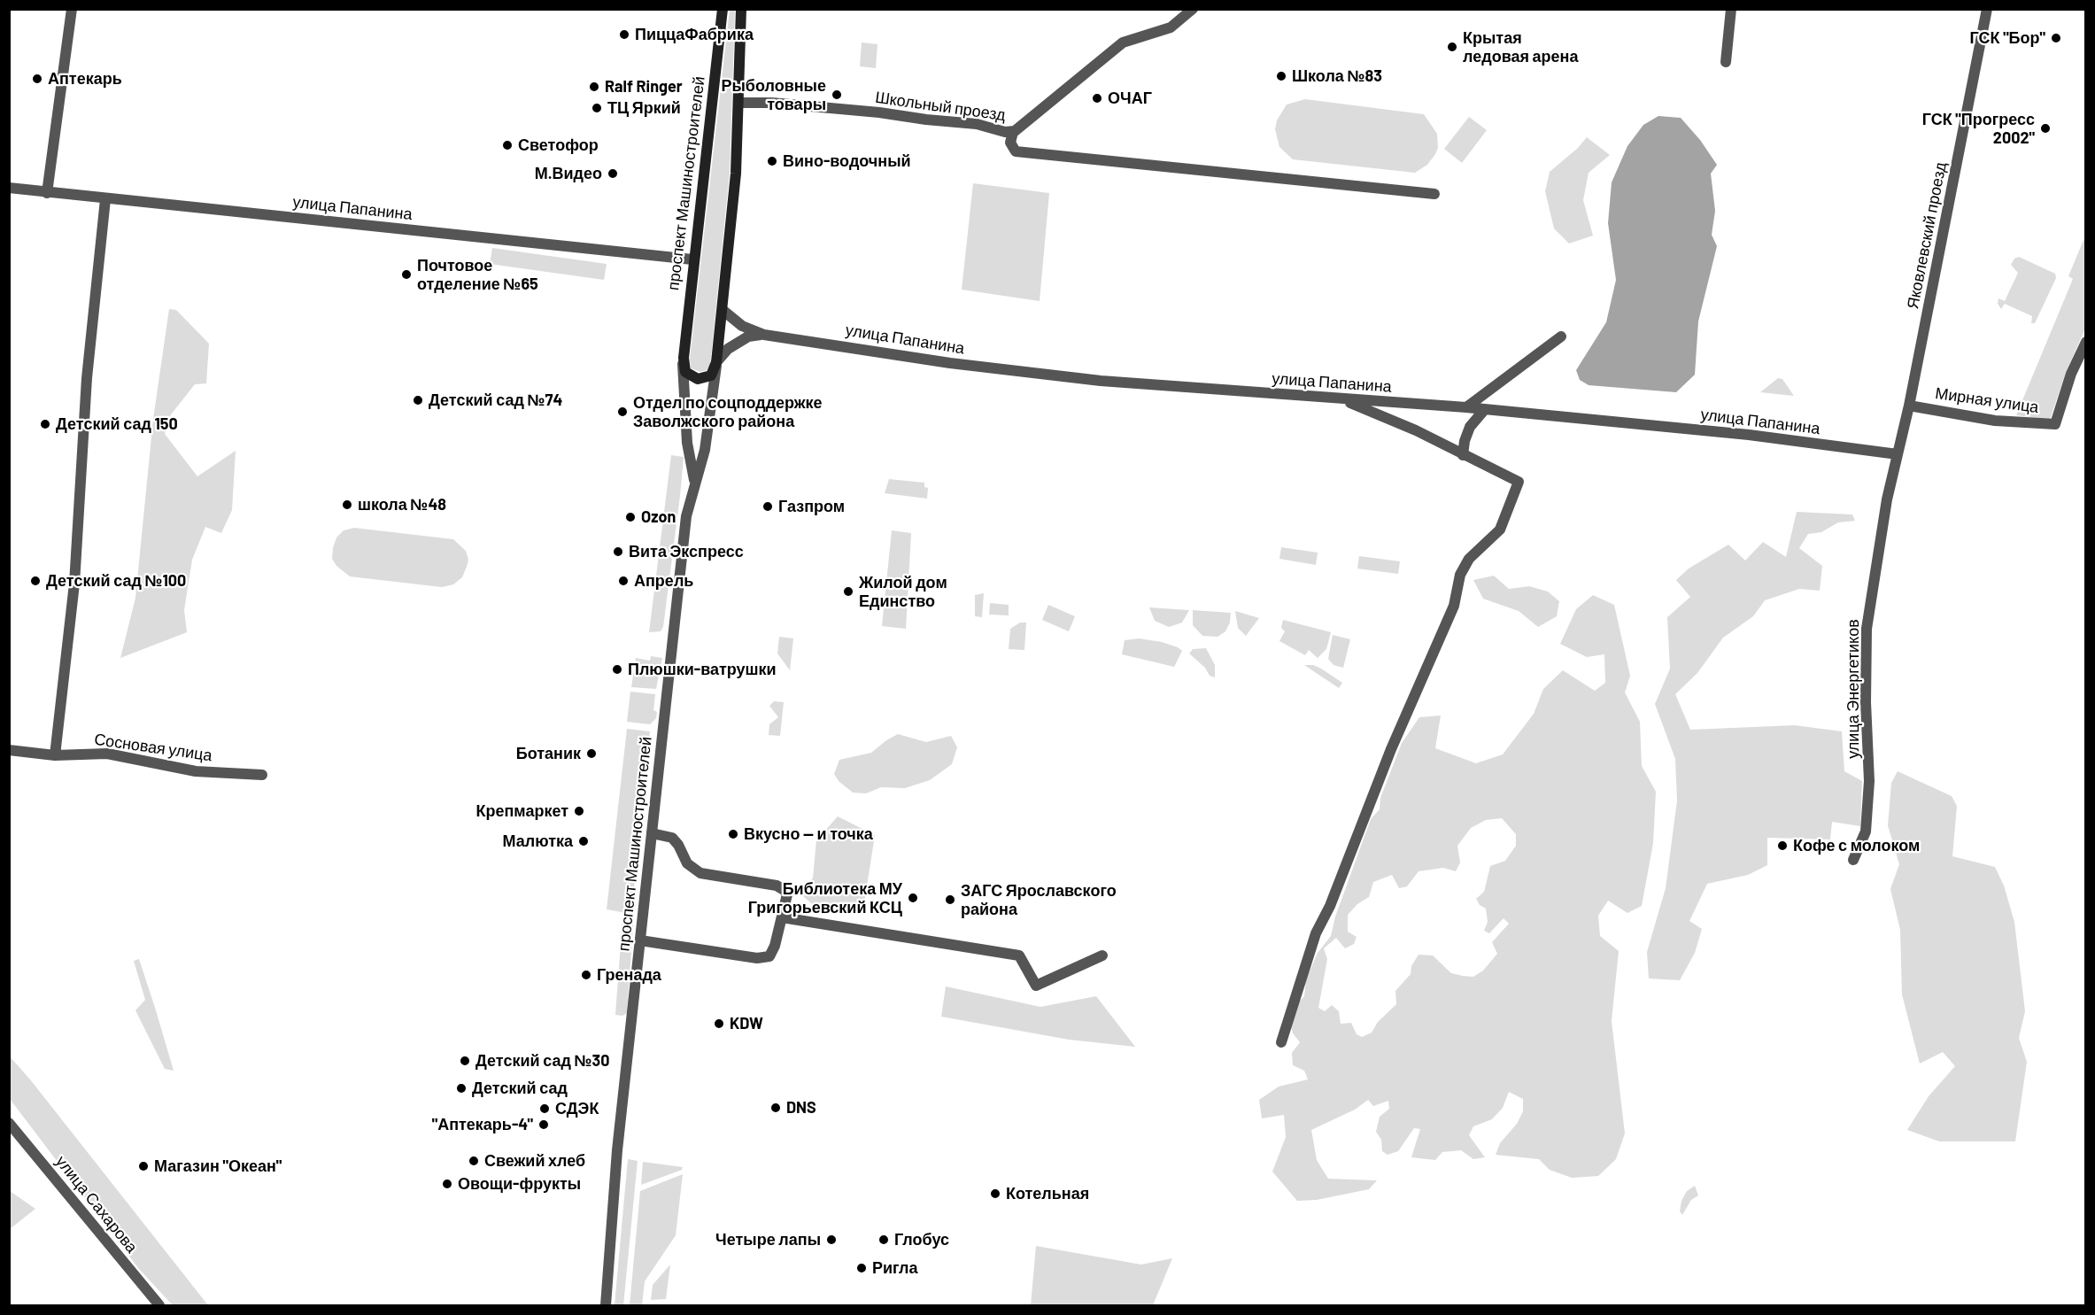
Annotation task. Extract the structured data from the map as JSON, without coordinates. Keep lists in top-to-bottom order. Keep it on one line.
{"streets":{"main road":["проспект Машиностроителей"],"street":["Школьный проезд","улица Папанина","Яковлевский проезд","Мирная улица","улица Энергетиков","Сосновая улица","улица Сахарова"]},"crossings":[["Школьный проезд","проспект Машиностроителей"],["проспект Машиностроителей","улица Папанина"],["улица Папанина","улица Энергетиков"],["Яковлевский проезд","Мирная улица"]],"places":["ПиццаФабрика","ГСК \"Бор\"","Крытая ледовая арена","Школа №83","Аптекарь","Ralf Ringer","Рыболовные товары","ОЧАГ","ТЦ Яркий","ГСК \"Прогресс 2002\"","Светофор","Вино-водочный","М.Видео","Почтовое отделение №65","Детский сад №74","Отдел по соцподдержке Заволжского района","Детский сад 150","школа №48","Газпром","Ozon","Вита Экспресс","Детский сад №100","Апрель","Жилой дом Единство","Плюшки-ватрушки","Ботаник","Крепмаркет","Вкусно — и точка","Малютка","Кофе с молоком","Библиотека МУ Григорьевский КСЦ","ЗАГС Ярославского района","Гренада","KDW","Детский сад №30","Детский сад","DNS","СДЭК","\"Аптекарь-4\"","Свежий хлеб","Магазин \"Океан\"","Овощи-фрукты","Котельная","Четыре лапы","Глобус","Ригла"]}
